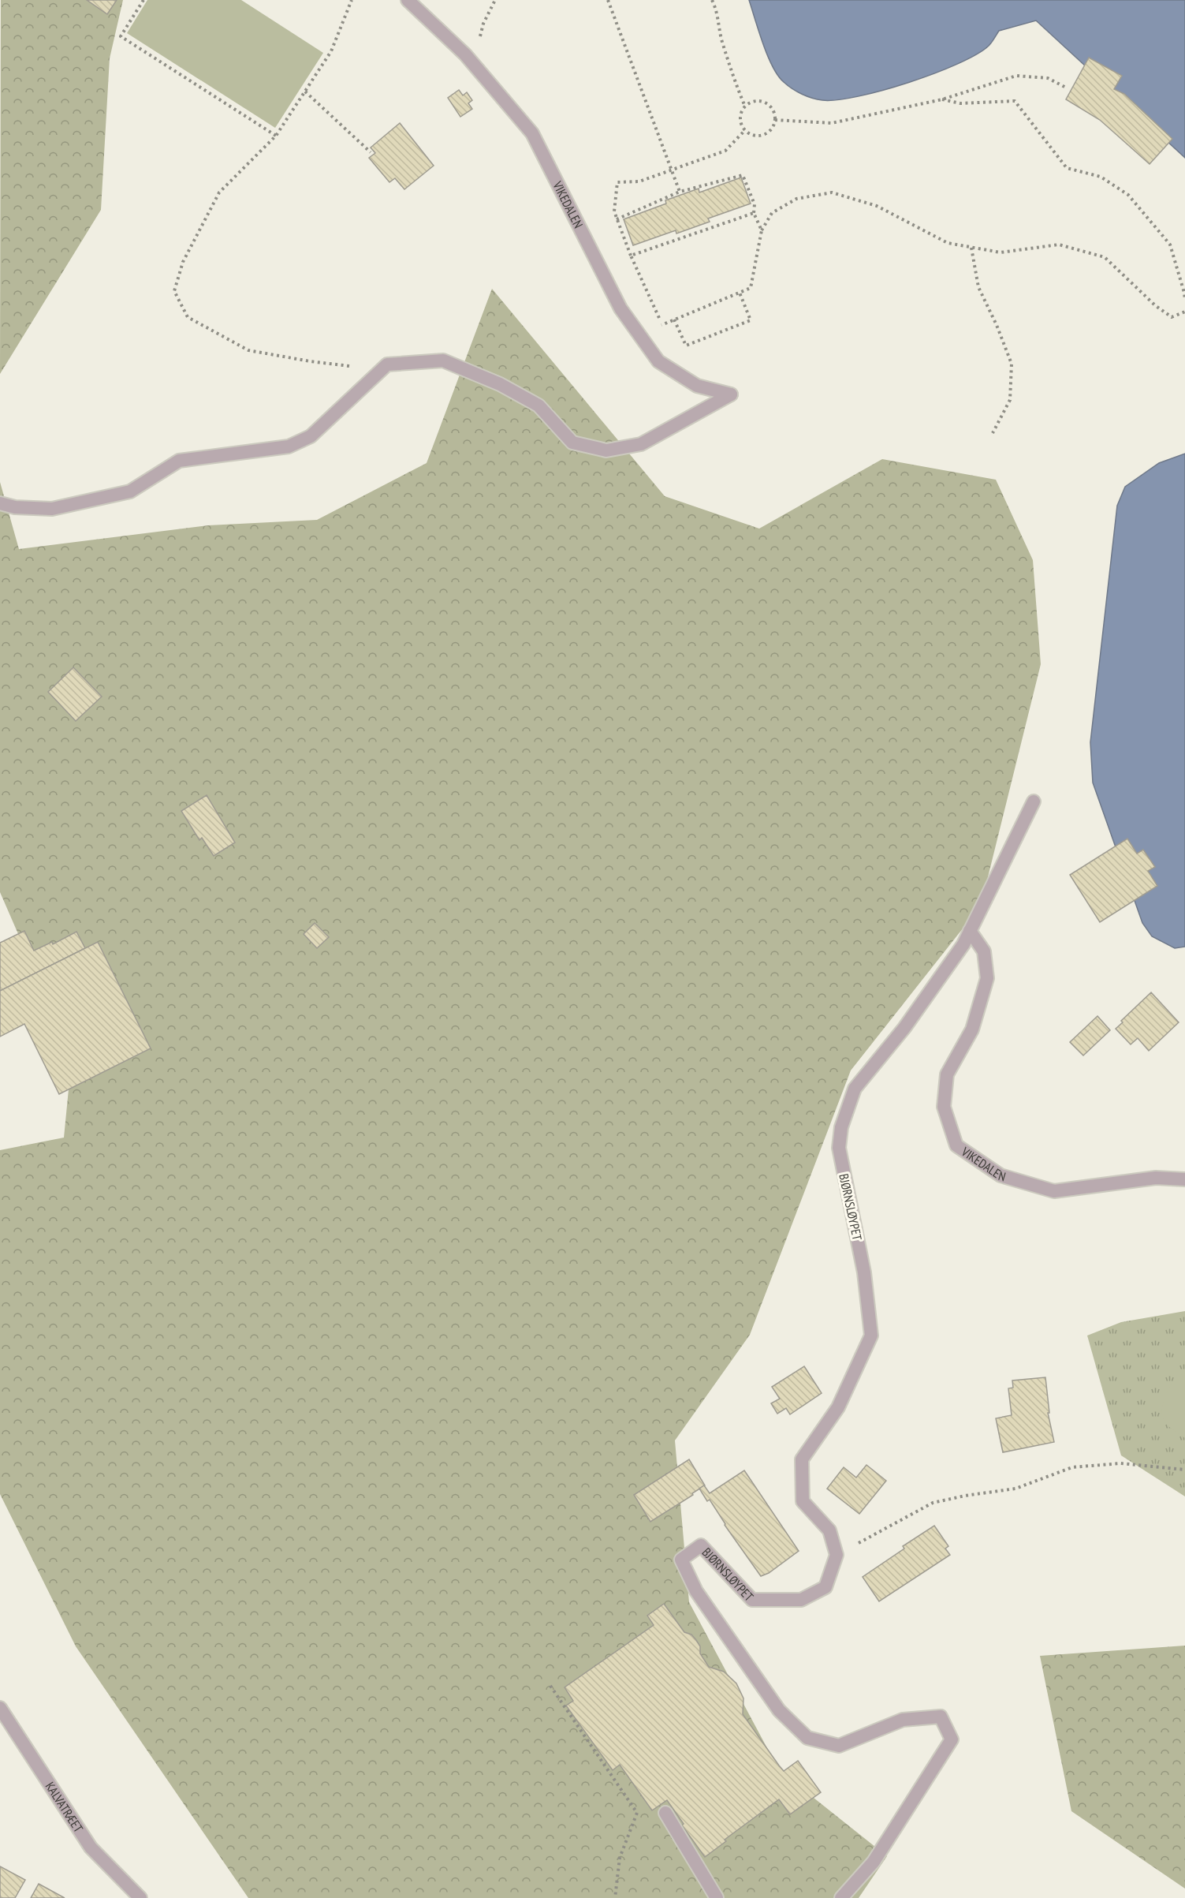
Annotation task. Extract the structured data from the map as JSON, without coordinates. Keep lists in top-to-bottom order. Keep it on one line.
{"streets":{"street":["VIKEDALEN","BJØRNSLØYPET","KALVATRÆET"]},"crossings":[["VIKEDALEN","BJØRNSLØYPET"]]}
